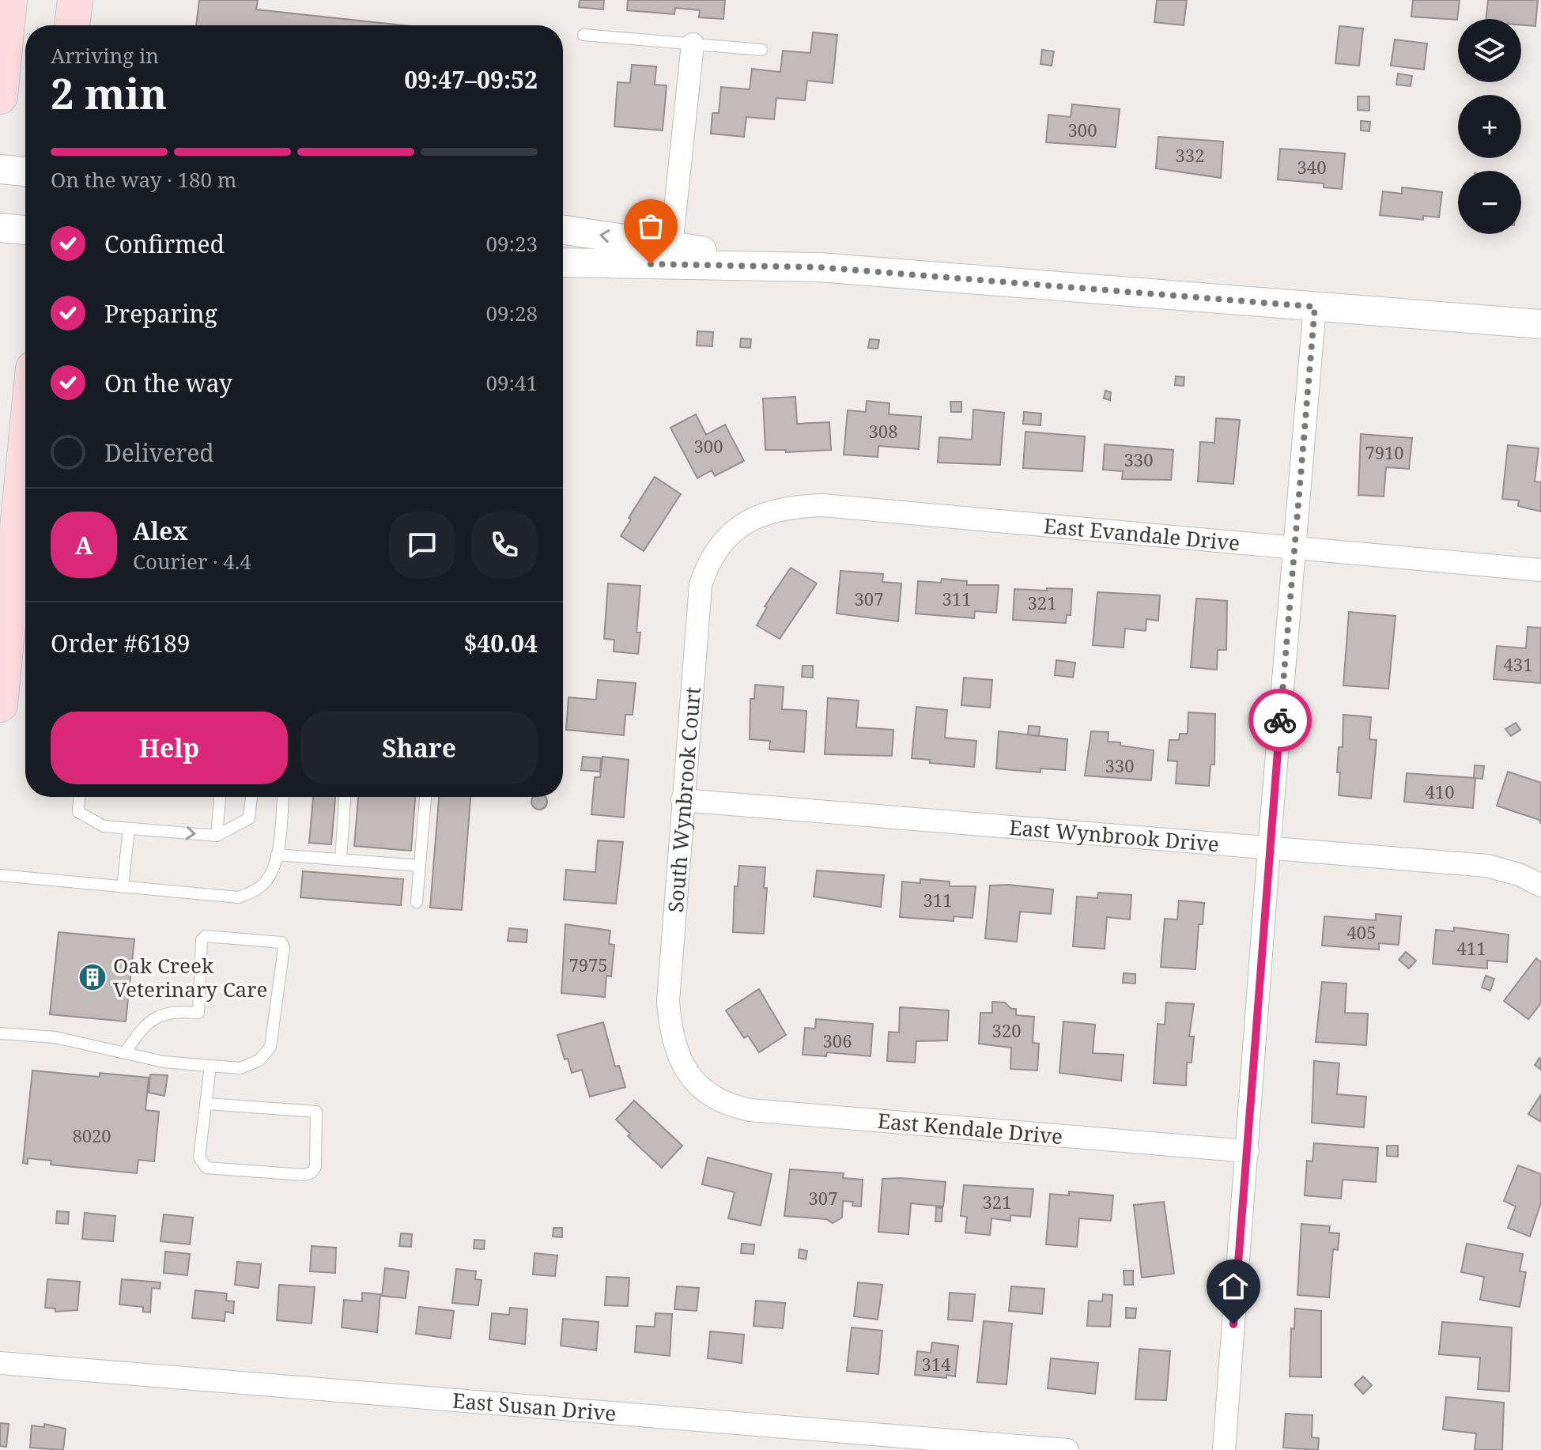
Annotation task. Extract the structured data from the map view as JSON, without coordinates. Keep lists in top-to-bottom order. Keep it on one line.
{"streets":{"street":["East Evandale Drive","South Wynbrook Court","East Wynbrook Drive","East Kendale Drive","East Susan Drive"]},"crossings":[["East Evandale Drive","South Wynbrook Court"],["South Wynbrook Court","East Wynbrook Drive"],["South Wynbrook Court","East Kendale Drive"]],"places":{"building":["Oak Creek Veterinary Care"]},"house_numbers":["300","332","340","308","300","7910","330","307","311","321","431","330","410","311","405","411","7975","320","306","8020","307","321","314"],"page":{"map_buttons":["+","−"],"heading":["2 min","Arriving in","09:47–09:52"],"panel":["Alex","Courier · 4.4","Order #6189","$40.04"],"bar":"On the way · 180 m","list":[["Confirmed","09:23"],["Preparing","09:28"],["On the way","09:41"],"Delivered"],"round":"A","buttons":["Help","Share"]}}
